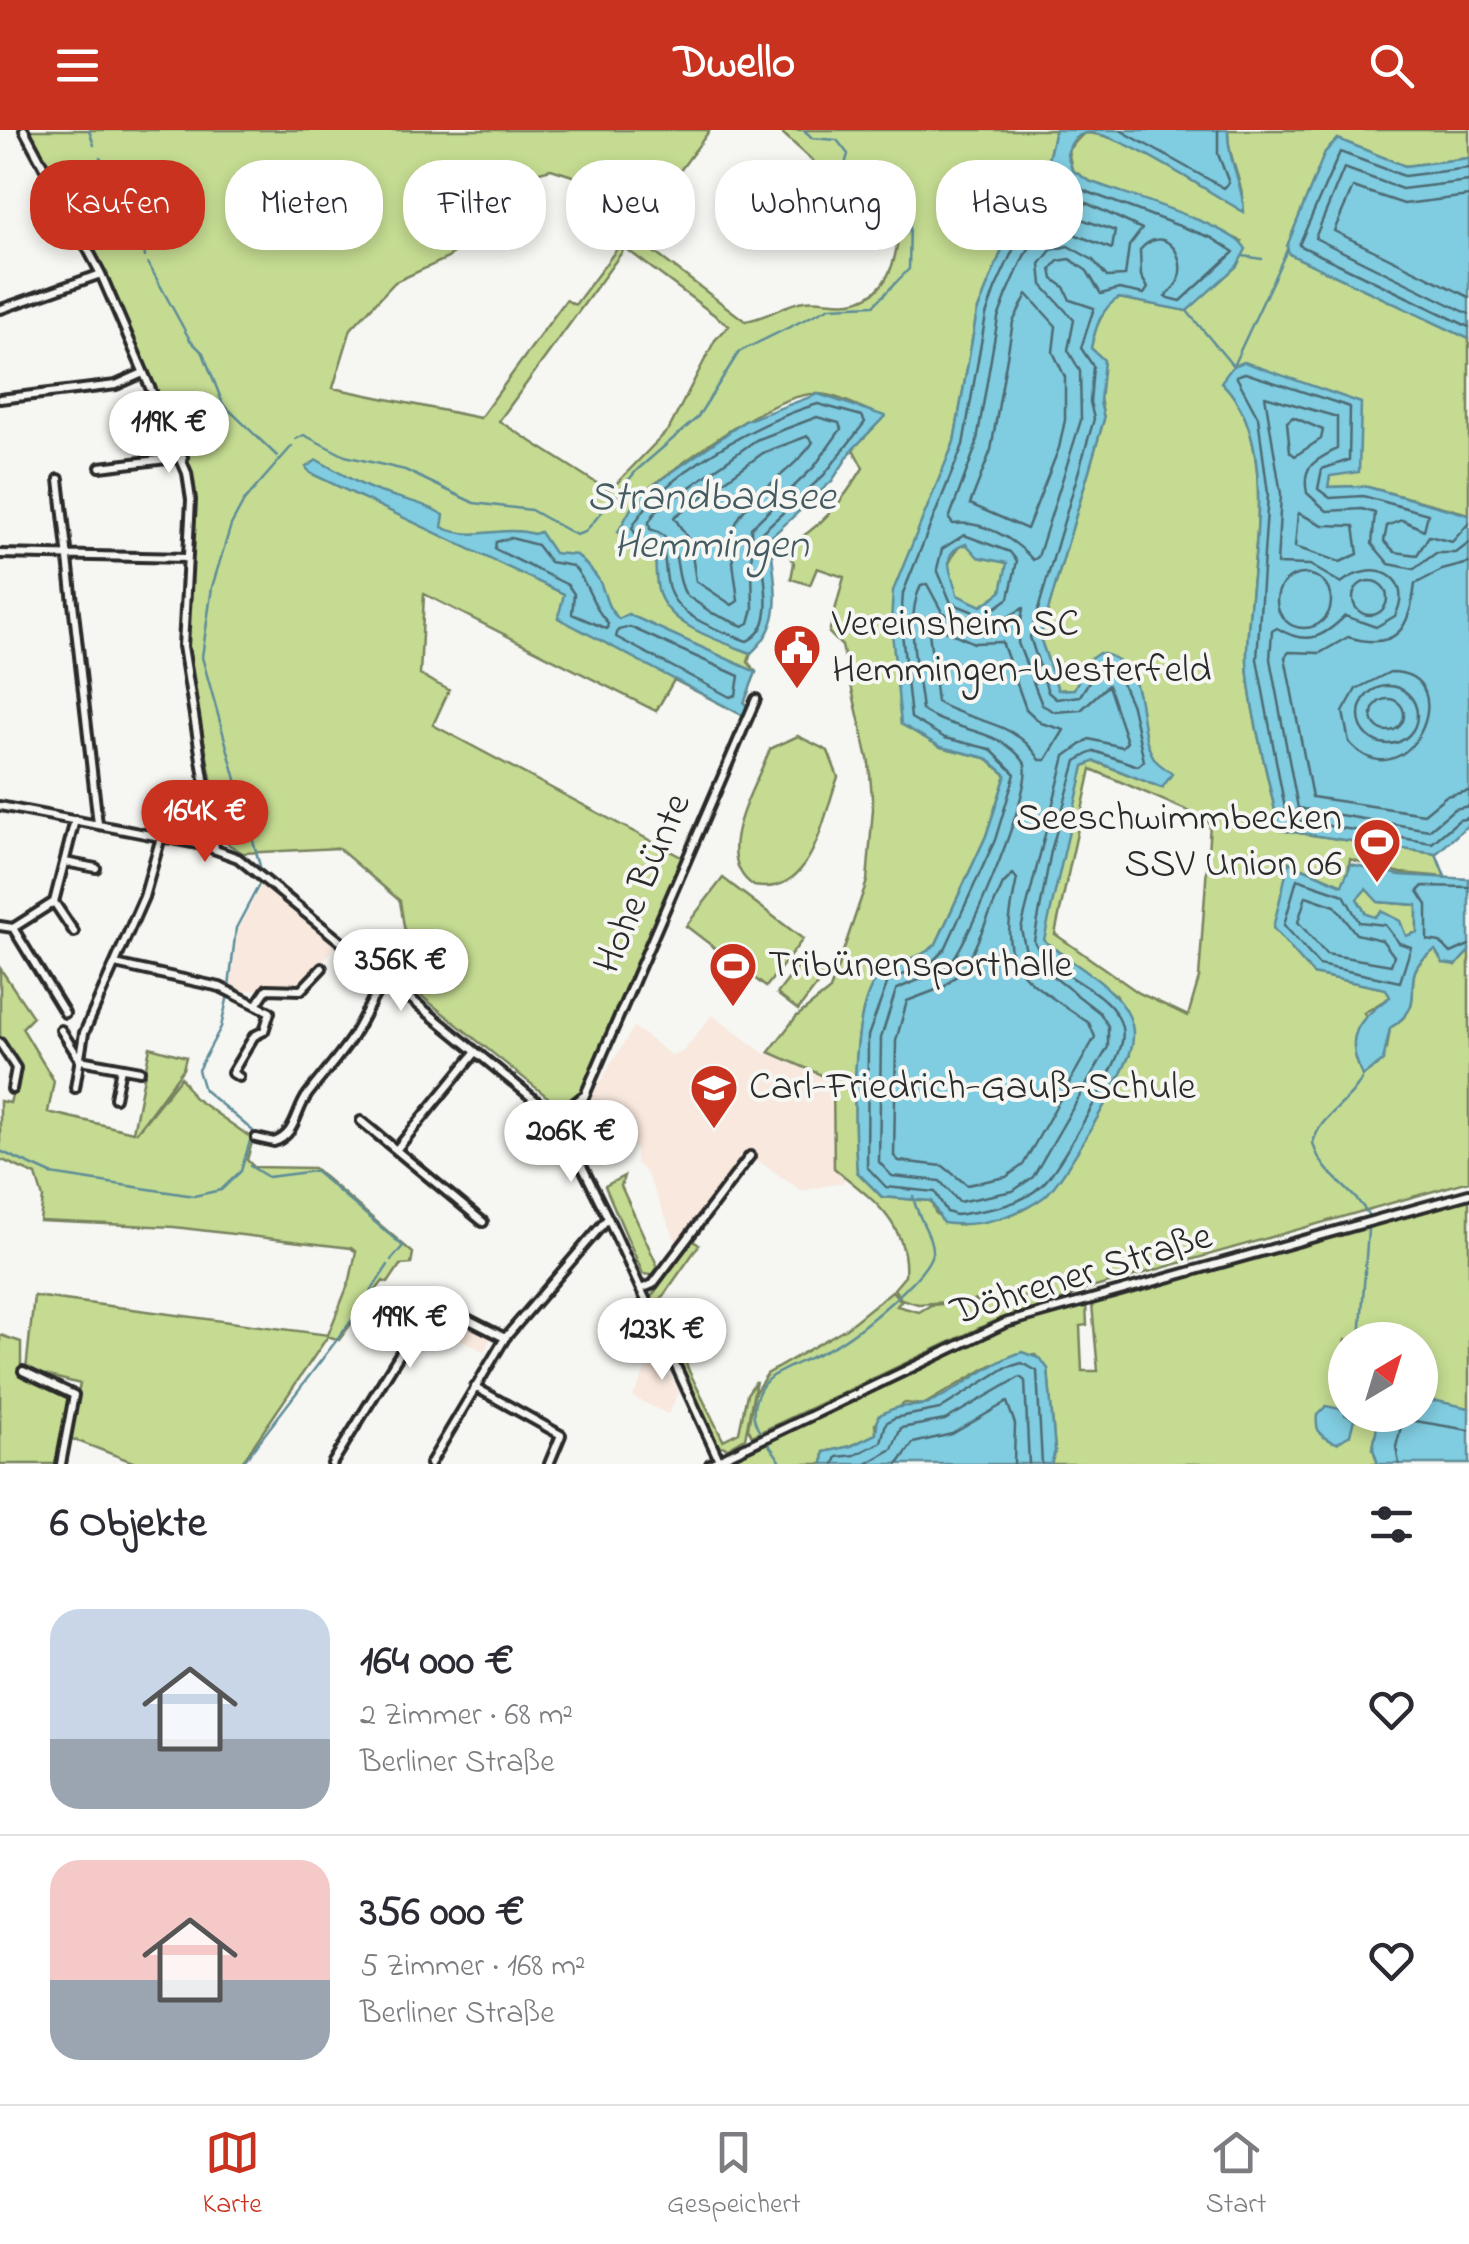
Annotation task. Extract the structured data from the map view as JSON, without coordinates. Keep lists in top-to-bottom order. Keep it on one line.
{"streets":{"street":["Hohe Bünte","Döhrener Straße"]},"water":["Strandbadsee Hemmingen"],"places":{"public building":["Vereinsheim SC Hemmingen-Westerfeld"],"sports":["Seeschwimmbecken SSV Union 06","Tribünensporthalle"],"school or university":["Carl-Friedrich-Gauß-Schule"]},"north":"top right","page":{"header":"Dwello","chip":["Kaufen","Mieten","Filter","Neu","Wohnung","Haus"],"price":["119K €","164K €","356K €","206K €","199K €","123K €"],"heading":"6 Objekte","list":[{"name":"164 000 €","note":"2 Zimmer · 68 m² · Berliner Straße"},{"name":"356 000 €","note":"5 Zimmer · 168 m² · Berliner Straße"}],"tabs":["Karte","Gespeichert","Start"]}}
